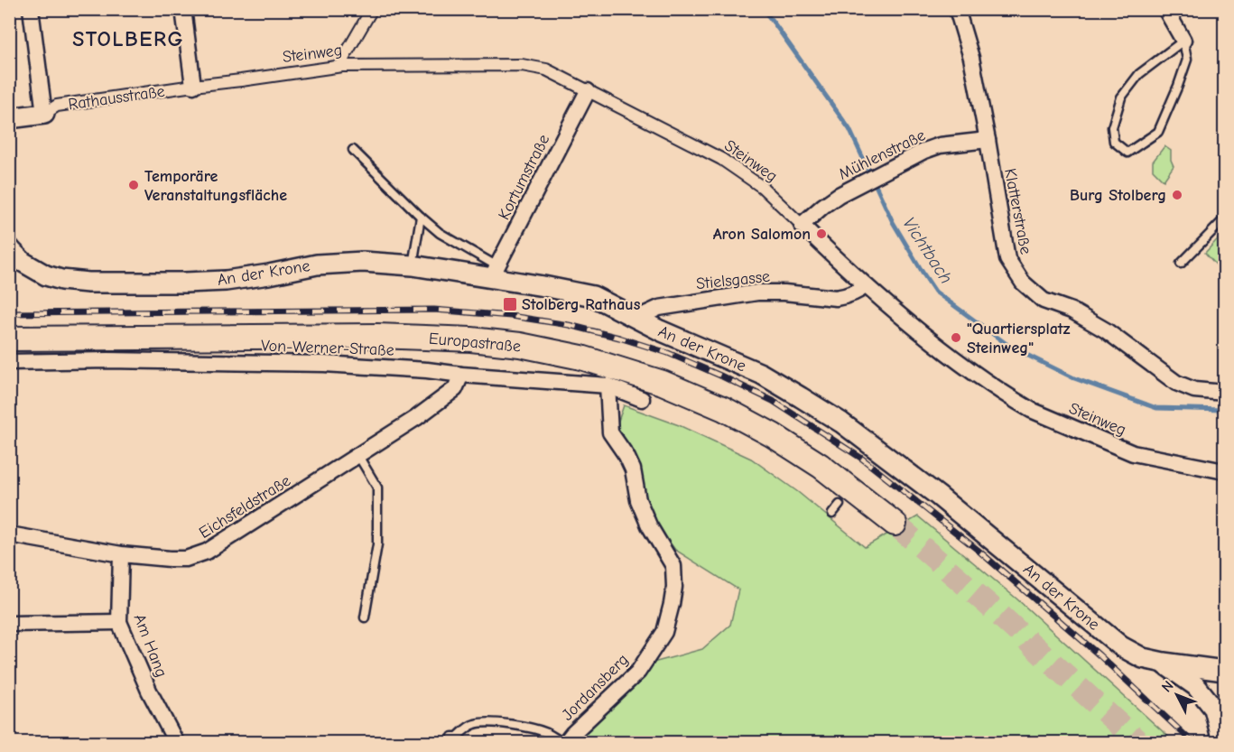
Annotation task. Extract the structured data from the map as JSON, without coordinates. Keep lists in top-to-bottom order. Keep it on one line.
{"streets":{"main road":["Europastraße"],"street":["Steinweg","Rathausstraße","Mühlenstraße","Kortumstraße","Klatterstraße","An der Krone","Stielsgasse","Von-Werner-Straße","Eichsfeldstraße","Am Hang","Jordansberg"]},"crossings":[["Steinweg","Rathausstraße"],["Steinweg","Mühlenstraße"],["Steinweg","Kortumstraße"],["Steinweg","Stielsgasse"],["Mühlenstraße","Klatterstraße"],["Kortumstraße","An der Krone"],["An der Krone","Stielsgasse"],["Von-Werner-Straße","Eichsfeldstraße"],["Von-Werner-Straße","Jordansberg"],["Eichsfeldstraße","Am Hang"]],"districts":["STOLBERG"],"water":["Vichtbach"],"places":{"other":["Temporäre Veranstaltungsfläche","Burg Stolberg","Aron Salomon","\"Quartiersplatz Steinweg\""],"transit":["Stolberg Rathaus"]},"north":"top left"}
